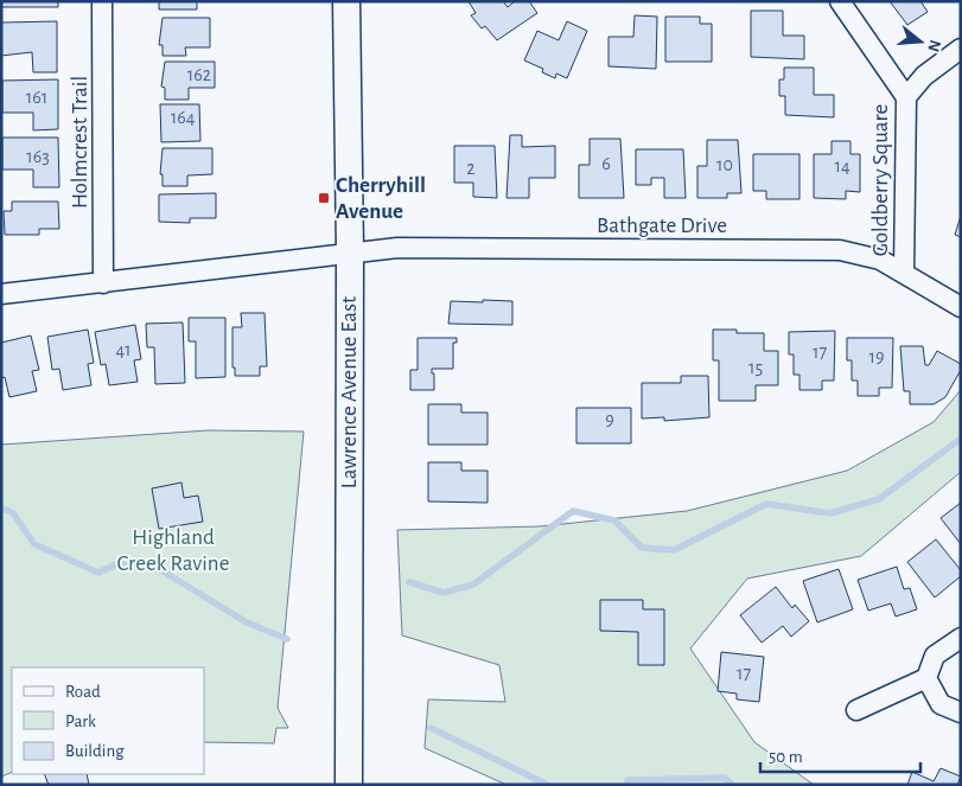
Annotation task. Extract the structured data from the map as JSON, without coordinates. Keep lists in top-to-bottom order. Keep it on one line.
{"streets":{"main road":["Lawrence Avenue East"],"street":["Holmcrest Trail","Goldberry Square","Bathgate Drive"]},"crossings":[["Goldberry Square","Bathgate Drive"],["Bathgate Drive","Lawrence Avenue East"]],"parks":["Highland Creek Ravine"],"places":{"transit":["Cherryhill Avenue"]},"house_numbers":["162","161","164","163","6","10","14","2","41","17","19","15","9","17"],"legend":["Road","Park","Building"],"scale_bar":"50 m","north":"right"}
